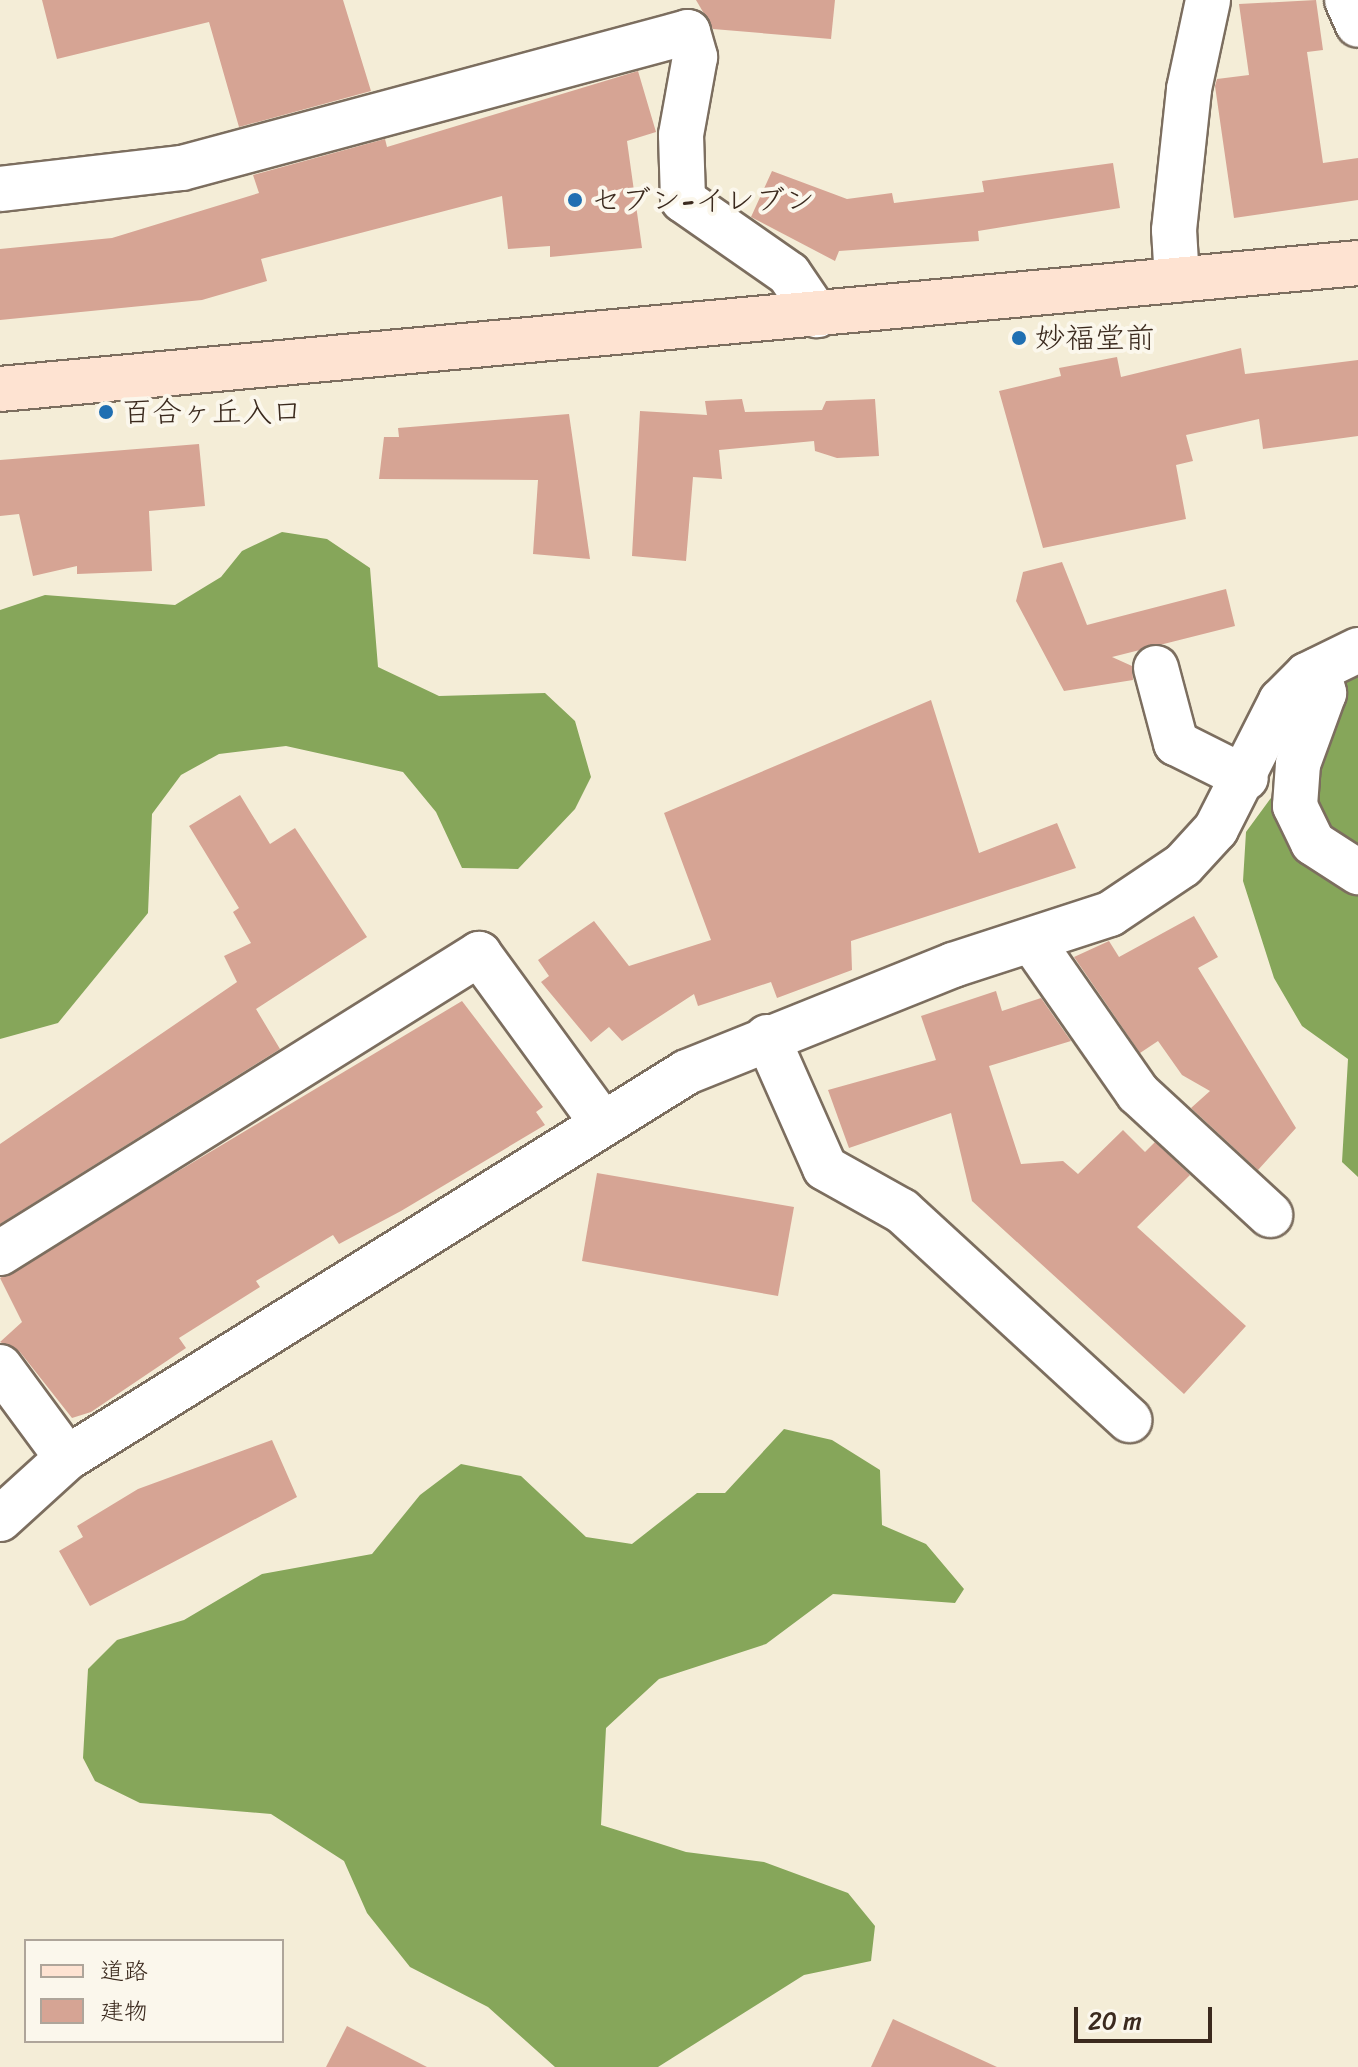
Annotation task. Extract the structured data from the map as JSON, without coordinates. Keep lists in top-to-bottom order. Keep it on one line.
{"places":["セブン-イレブン","妙福堂前","百合ヶ丘入口"],"legend":["道路","建物"],"scale_bar":"20 m"}
